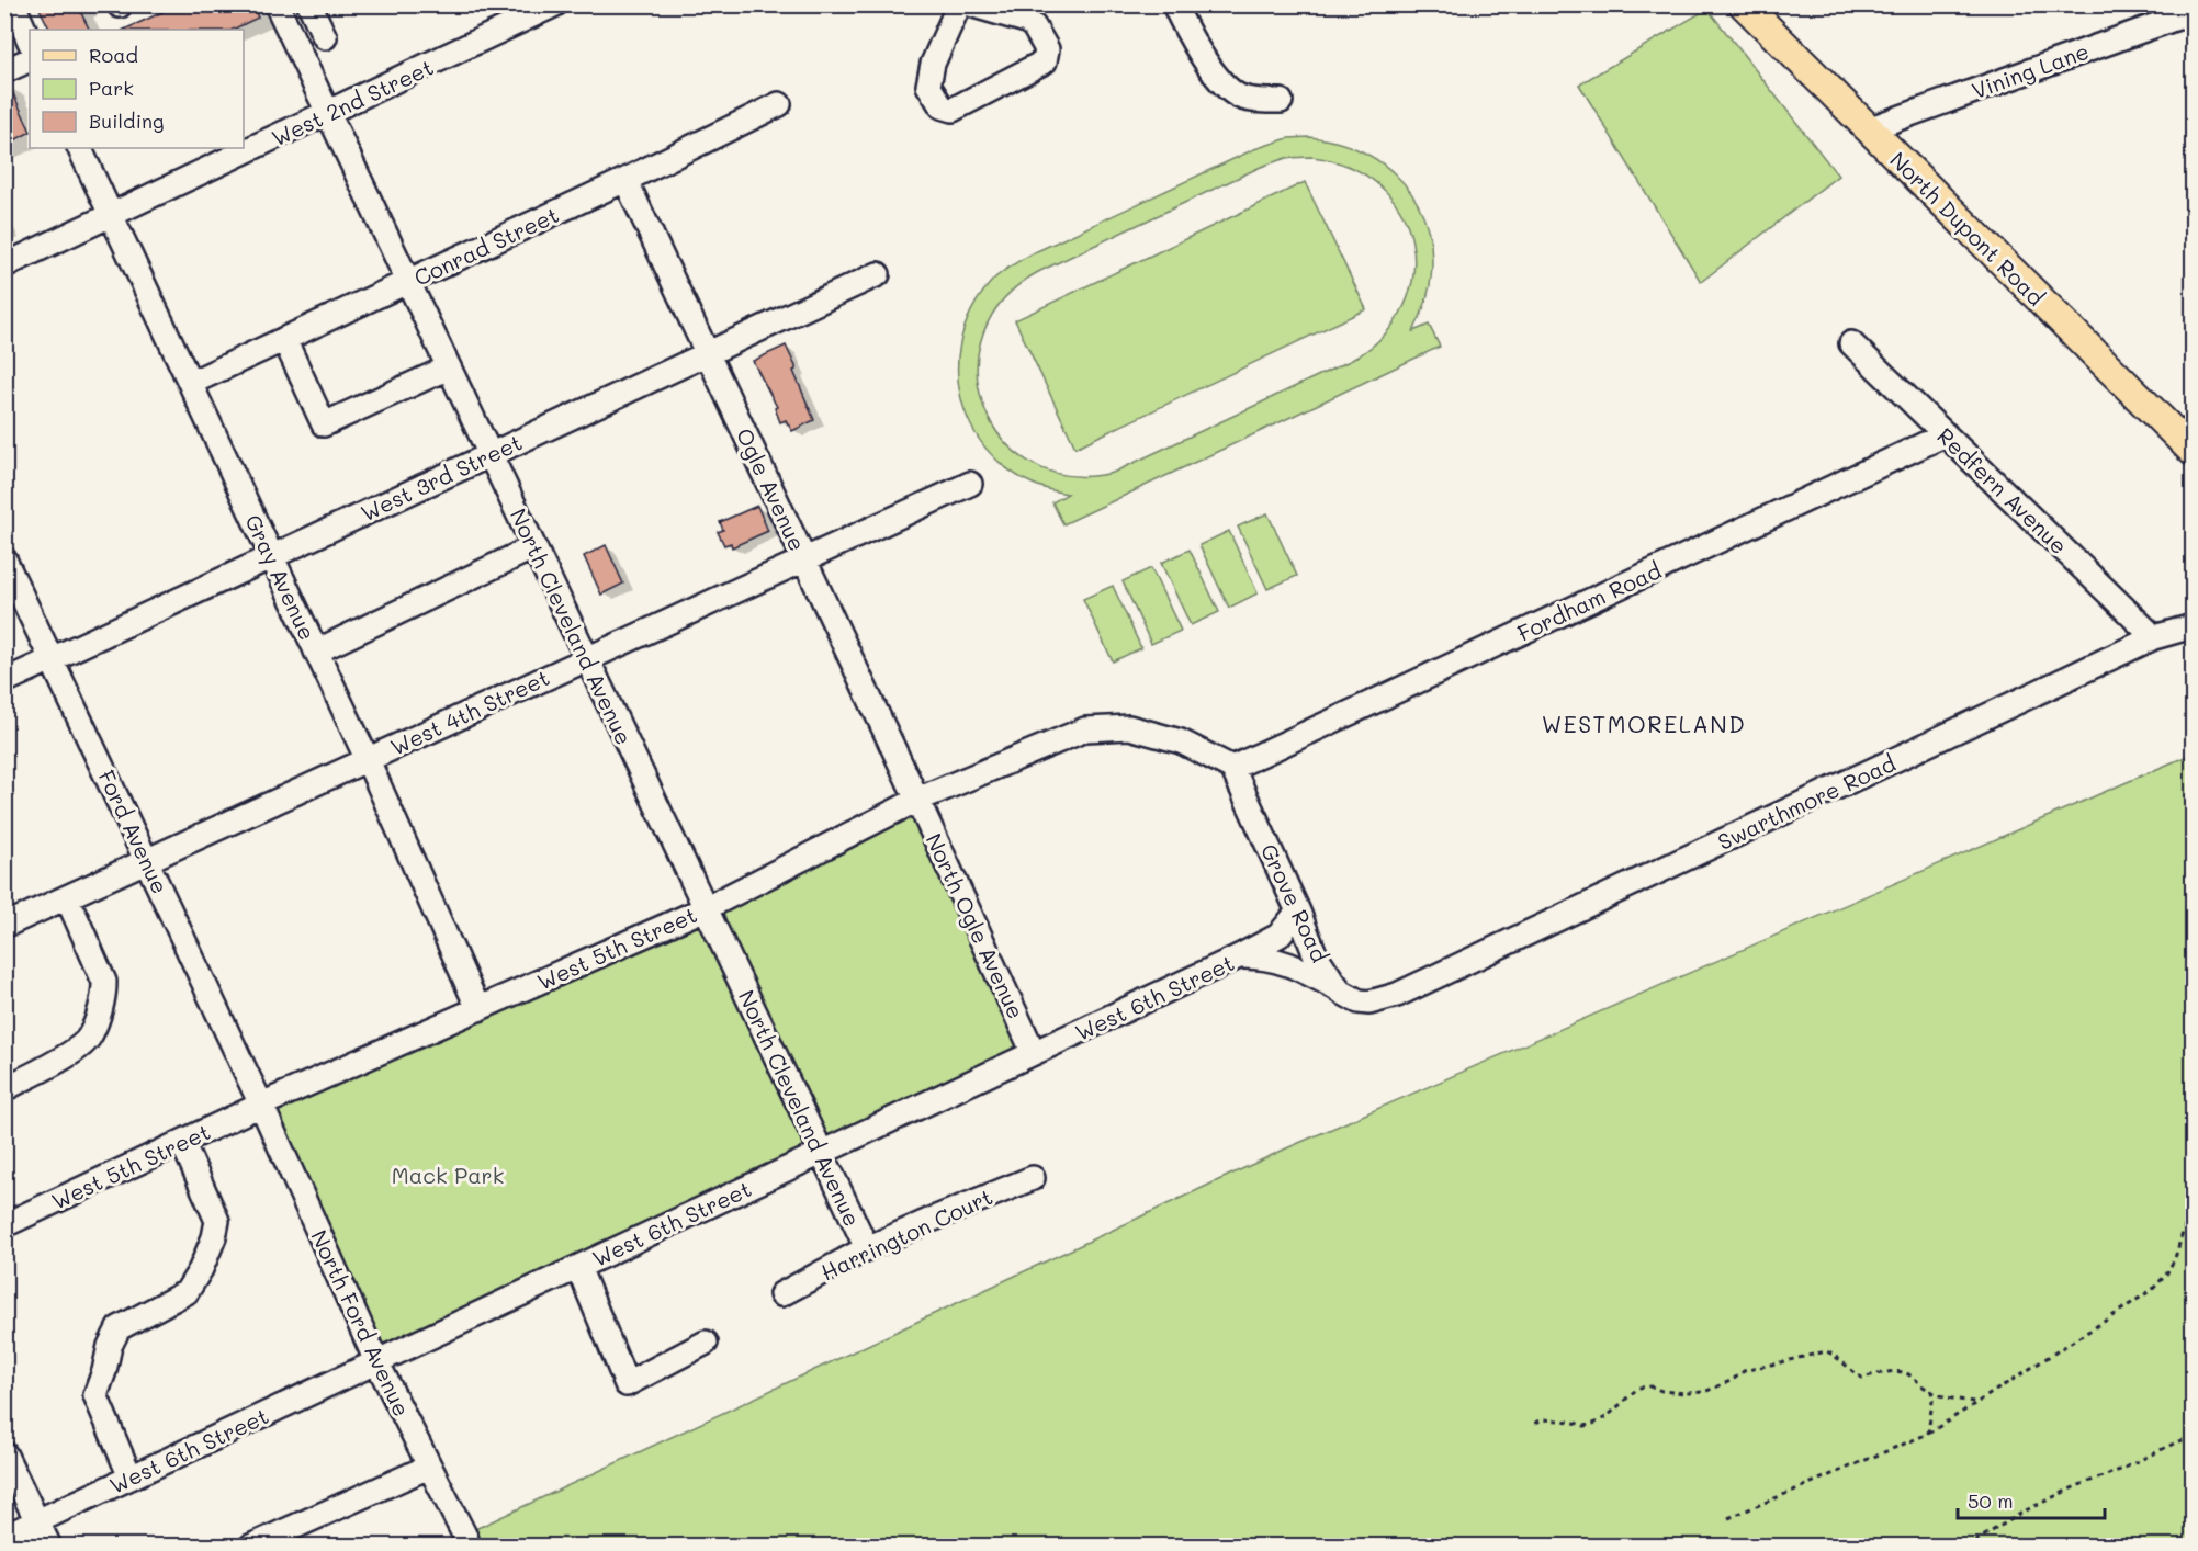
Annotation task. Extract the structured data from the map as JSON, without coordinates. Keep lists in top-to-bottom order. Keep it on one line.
{"streets":{"main road":["North Dupont Road"],"street":["Vining Lane","West 2nd Street","Conrad Street","West 3rd Street","Ogle Avenue","Redfern Avenue","Gray Avenue","Fordham Road","North Cleveland Avenue","West 4th Street","Swarthmore Road","Ford Avenue","Grove Road","North Ogle Avenue","West 5th Street","West 6th Street","Harrington Court","North Ford Avenue"]},"crossings":[["Vining Lane","North Dupont Road"],["West 2nd Street","Gray Avenue"],["West 2nd Street","North Cleveland Avenue"],["Conrad Street","Ogle Avenue"],["Conrad Street","Gray Avenue"],["Conrad Street","North Cleveland Avenue"],["West 3rd Street","Ogle Avenue"],["West 3rd Street","Gray Avenue"],["West 3rd Street","North Cleveland Avenue"],["West 3rd Street","Ford Avenue"],["Ogle Avenue","West 4th Street"],["Ogle Avenue","North Ogle Avenue"],["Ogle Avenue","West 5th Street"],["Redfern Avenue","Fordham Road"],["Redfern Avenue","Swarthmore Road"],["Gray Avenue","West 4th Street"],["Gray Avenue","West 5th Street"],["Fordham Road","Grove Road"],["Fordham Road","West 5th Street"],["North Cleveland Avenue","West 4th Street"],["North Cleveland Avenue","West 5th Street"],["North Cleveland Avenue","West 6th Street"],["North Cleveland Avenue","Harrington Court"],["West 4th Street","Ford Avenue"],["Swarthmore Road","Grove Road"],["Swarthmore Road","West 6th Street"],["Ford Avenue","West 5th Street"],["Ford Avenue","North Ford Avenue"],["Grove Road","West 5th Street"],["Grove Road","West 6th Street"],["North Ogle Avenue","West 5th Street"],["North Ogle Avenue","West 6th Street"],["West 5th Street","North Ford Avenue"],["West 6th Street","North Ford Avenue"]],"districts":["WESTMORELAND"],"parks":["Mack Park"],"legend":["Road","Park","Building"],"scale_bar":"50 m"}
